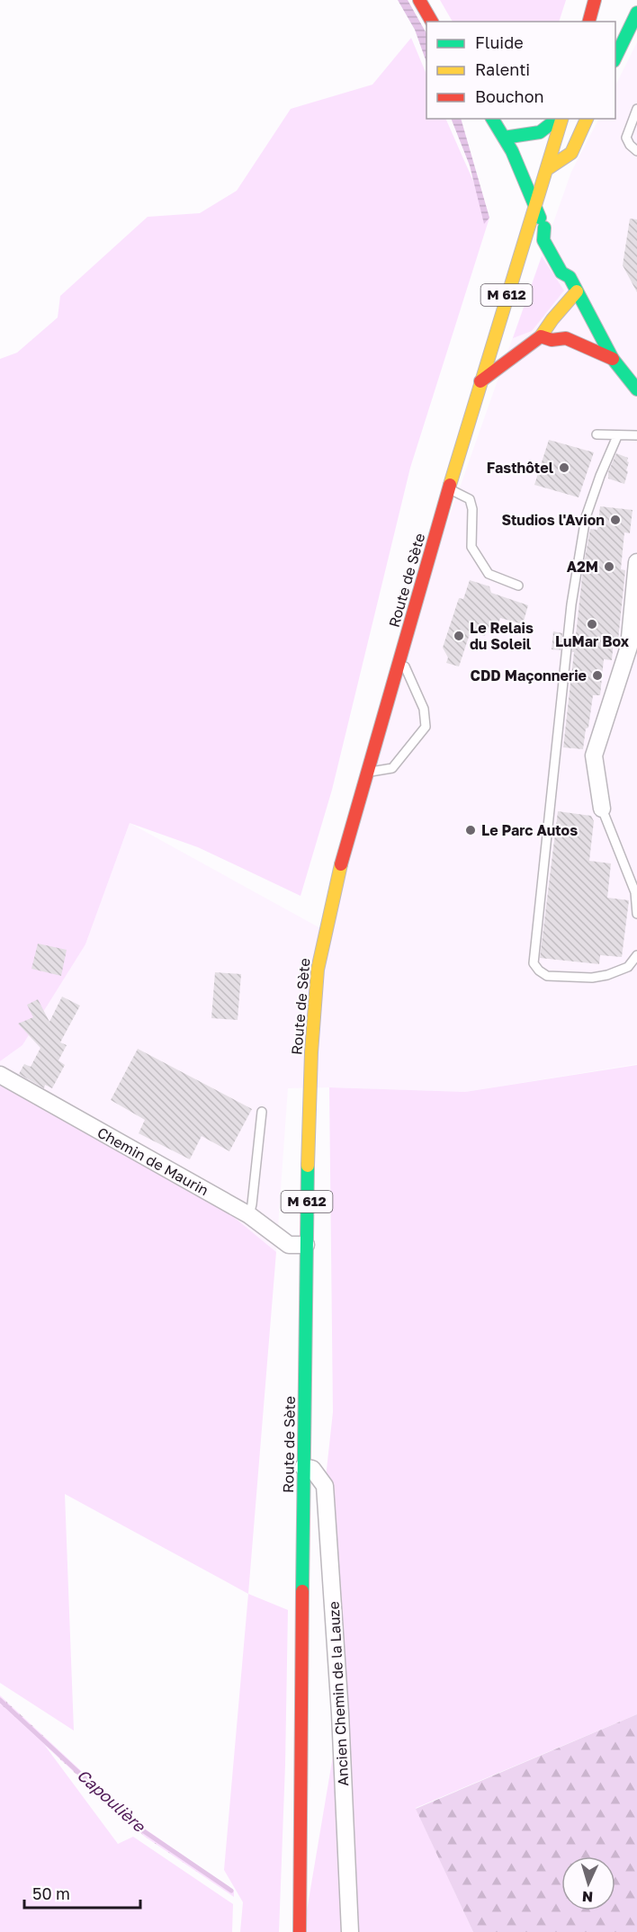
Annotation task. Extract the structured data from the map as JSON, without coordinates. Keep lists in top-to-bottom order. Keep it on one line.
{"streets":{"main road":["M 612","Route de Sète"],"street":["Chemin de Maurin","Ancien Chemin de la Lauze"]},"crossings":[["Route de Sète","Chemin de Maurin"],["Route de Sète","Ancien Chemin de la Lauze"]],"water":["Capoulière"],"places":["Fasthôtel","Studios l'Avion","A2M","LuMar Box","Le Relais du Soleil","CDD Maçonnerie","Le Parc Autos"],"legend":["Fluide","Ralenti","Bouchon"],"scale_bar":"50 m","north":"bottom"}
